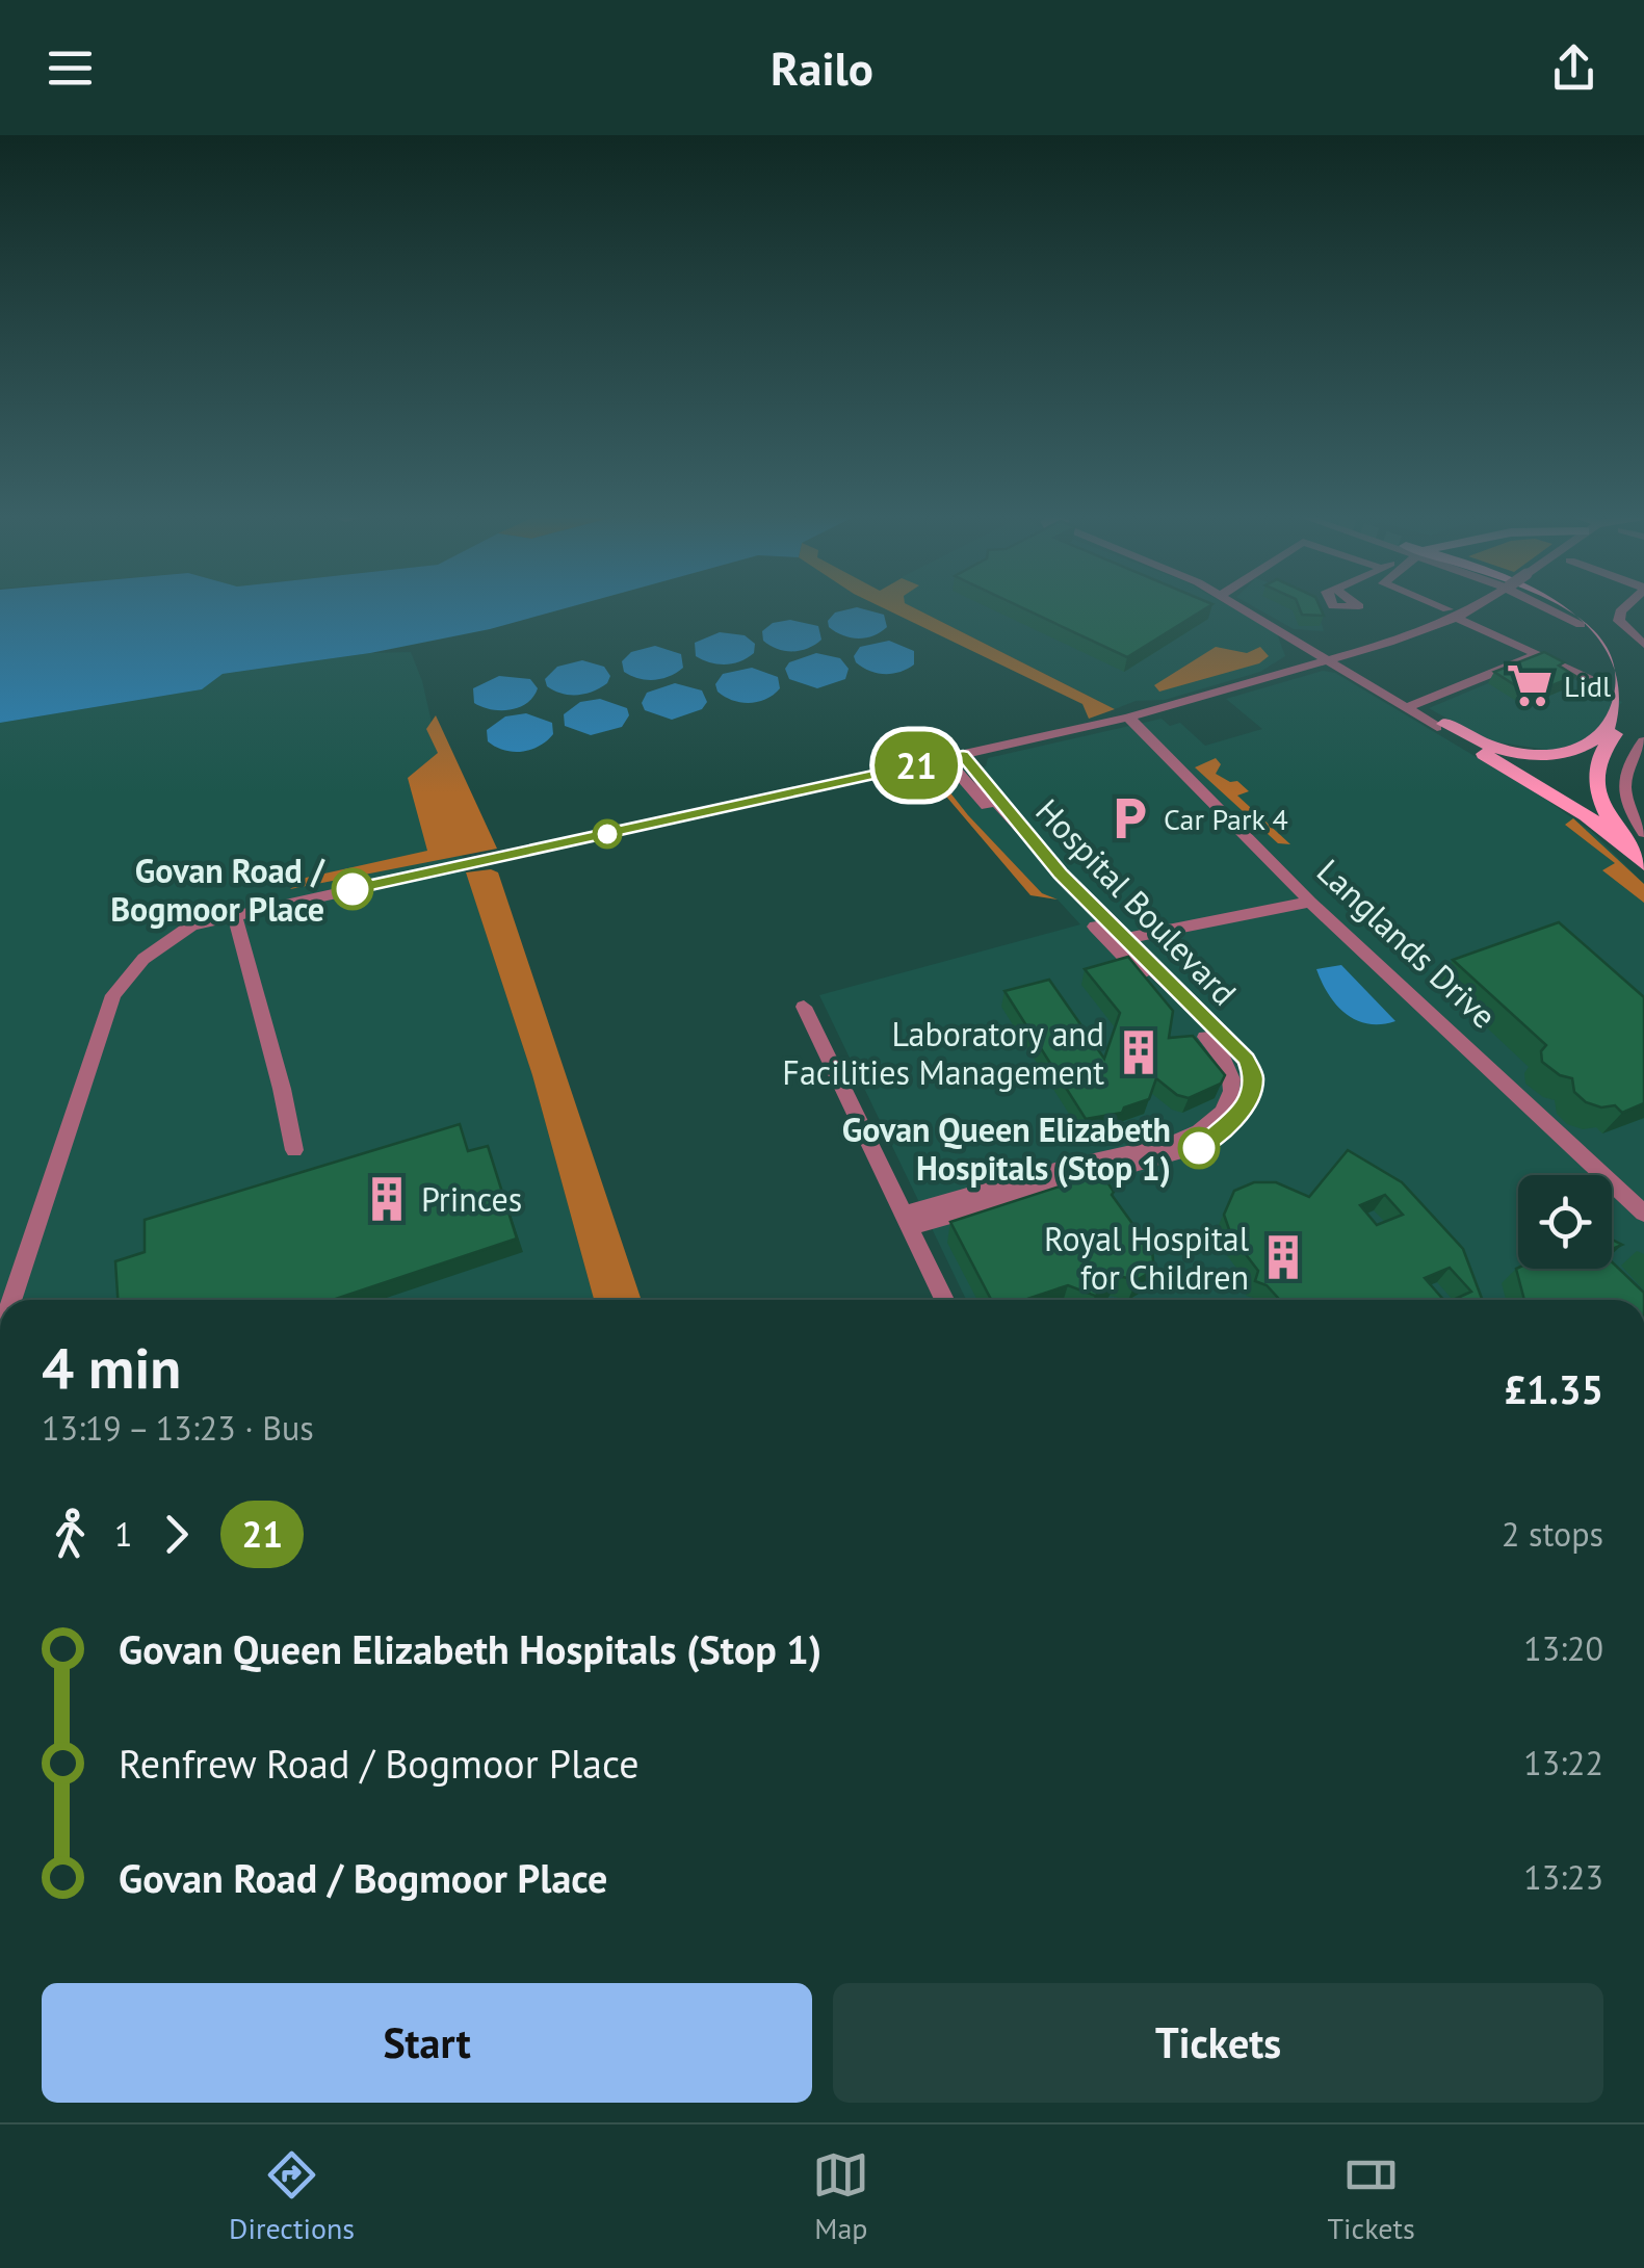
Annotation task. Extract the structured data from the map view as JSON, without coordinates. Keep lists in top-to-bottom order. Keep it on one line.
{"streets":{"street":["Hospital Boulevard","Langlands Drive"]},"places":{"supermarket":["Lidl"],"parking":["Car Park 4"],"other":["Govan Road / Bogmoor Place","Govan Queen Elizabeth Hospitals (Stop 1)"],"building":["Laboratory and Facilities Management","Princes","Royal Hospital for Children"]},"lines":["bus line 21"],"page":{"header":"Railo","on_map":"21","heading":["4 min","13:19 – 13:23 · Bus","£1.35"],"legs":["1","21","2 stops"],"list":[{"name":"Govan Queen Elizabeth Hospitals (Stop 1)","value":"13:20"},{"name":"Renfrew Road / Bogmoor Place","value":"13:22"},{"name":"Govan Road / Bogmoor Place","value":"13:23"}],"buttons":["Start","Tickets"],"tabs":["Directions","Map","Tickets"]}}
